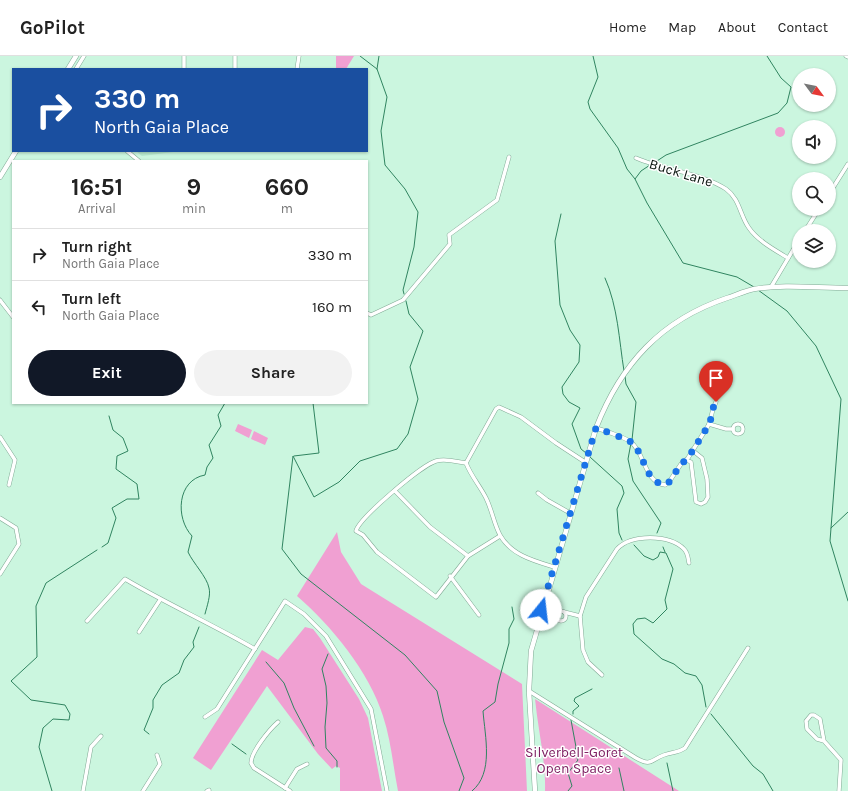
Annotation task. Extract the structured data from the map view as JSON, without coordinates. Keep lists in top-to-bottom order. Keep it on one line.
{"streets":{"street":["Buck Lane"]},"parks":["Silverbell-Goret Open Space"],"north":"bottom right","page":{"header":"GoPilot","nav":["Home","Map","About","Contact"],"turn":["330 m","North Gaia Place"],"eta":["16:51","Arrival","9","min","660","m"],"list":[{"name":"Turn right","note":"North Gaia Place","value":"330 m"},{"name":"Turn left","note":"North Gaia Place","value":"160 m"}],"buttons":["Exit","Share"]}}
